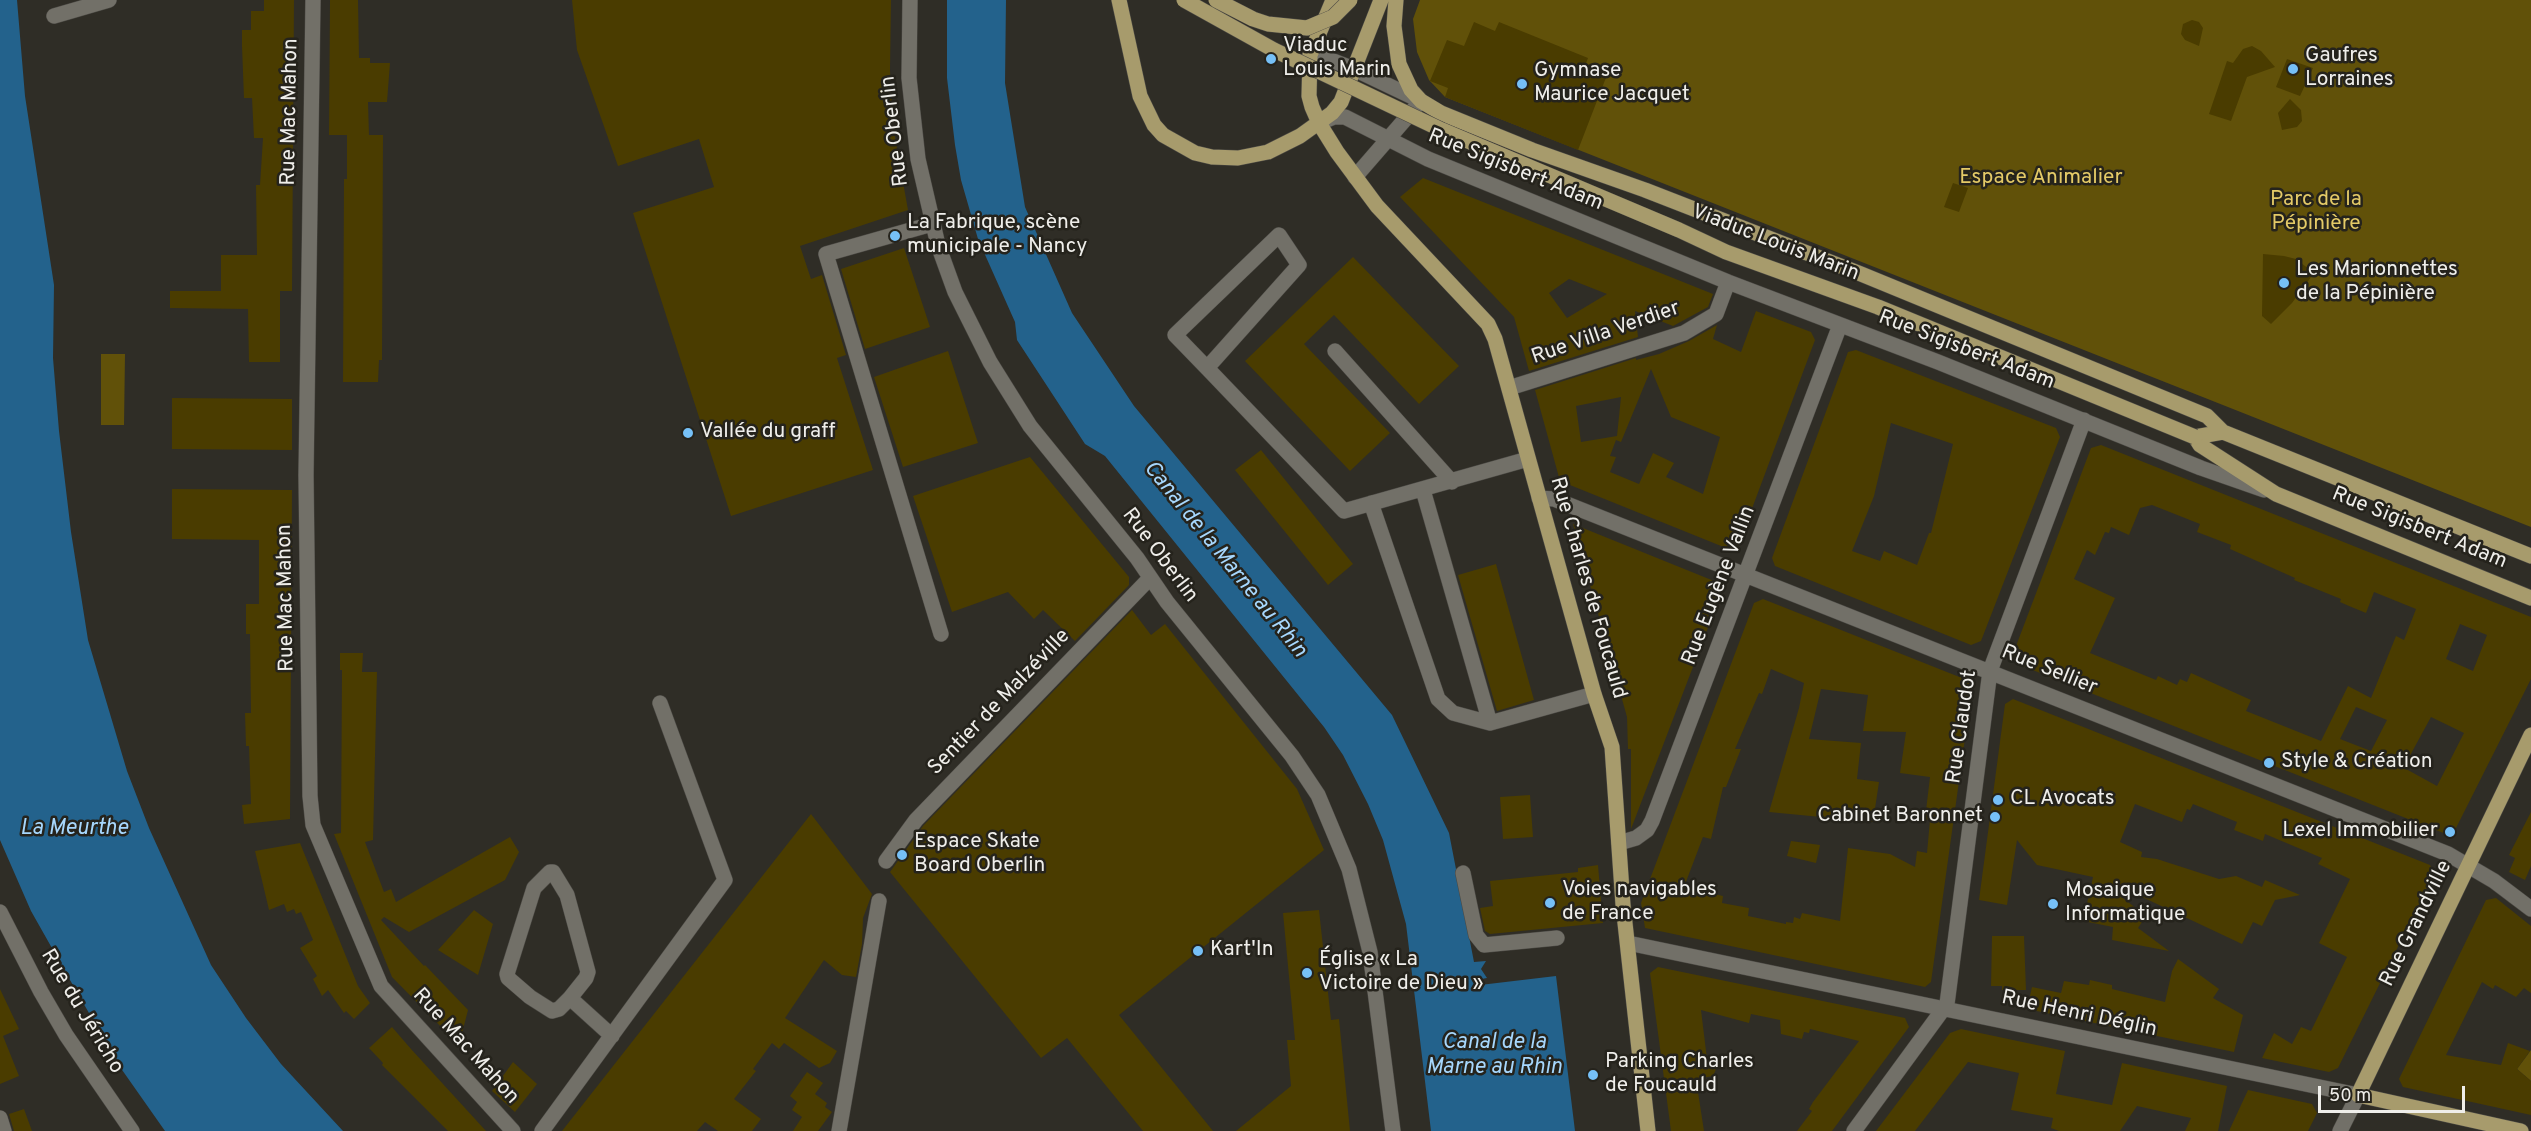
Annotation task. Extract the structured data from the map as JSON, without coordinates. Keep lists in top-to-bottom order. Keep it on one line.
{"streets":{"main road":["Rue Sigisbert Adam","Viaduc Louis Marin","Rue Charles de Foucauld","Rue Grandville","Rue Henri Déglin"],"street":["Rue Mac Mahon","Rue Oberlin","Rue Villa Verdier","Rue Eugène Vallin","Rue Sellier","Sentier de Malzéville","Rue Claudot","Rue du Jéricho"]},"crossings":[["Rue Oberlin","Sentier de Malzéville"],["Rue Sigisbert Adam","Viaduc Louis Marin"],["Rue Sigisbert Adam","Rue Villa Verdier"],["Rue Sigisbert Adam","Rue Eugène Vallin"],["Rue Sigisbert Adam","Rue Charles de Foucauld"],["Rue Sigisbert Adam","Rue Claudot"],["Rue Villa Verdier","Rue Charles de Foucauld"],["Rue Eugène Vallin","Rue Charles de Foucauld"],["Rue Eugène Vallin","Rue Sellier"],["Rue Charles de Foucauld","Rue Sellier"],["Rue Charles de Foucauld","Rue Henri Déglin"],["Rue Sellier","Rue Claudot"],["Rue Sellier","Rue Grandville"],["Rue Claudot","Rue Henri Déglin"],["Rue Grandville","Rue Henri Déglin"]],"water":["Canal de la Marne au Rhin","La Meurthe"],"parks":["Espace Animalier","Parc de la Pépinière"],"places":["Viaduc Louis Marin","Gaufres Lorraines","Gymnase Maurice Jacquet","La Fabrique, scène municipale - Nancy","Les Marionnettes de la Pépinière","Vallée du graff","Style & Création","CL Avocats","Cabinet Baronnet","Lexel Immobilier","Espace Skate Board Oberlin","Voies navigables de France","Mosaique Informatique","Kart'In","Église « La Victoire de Dieu »","Parking Charles de Foucauld"],"scale_bar":"50 m"}
